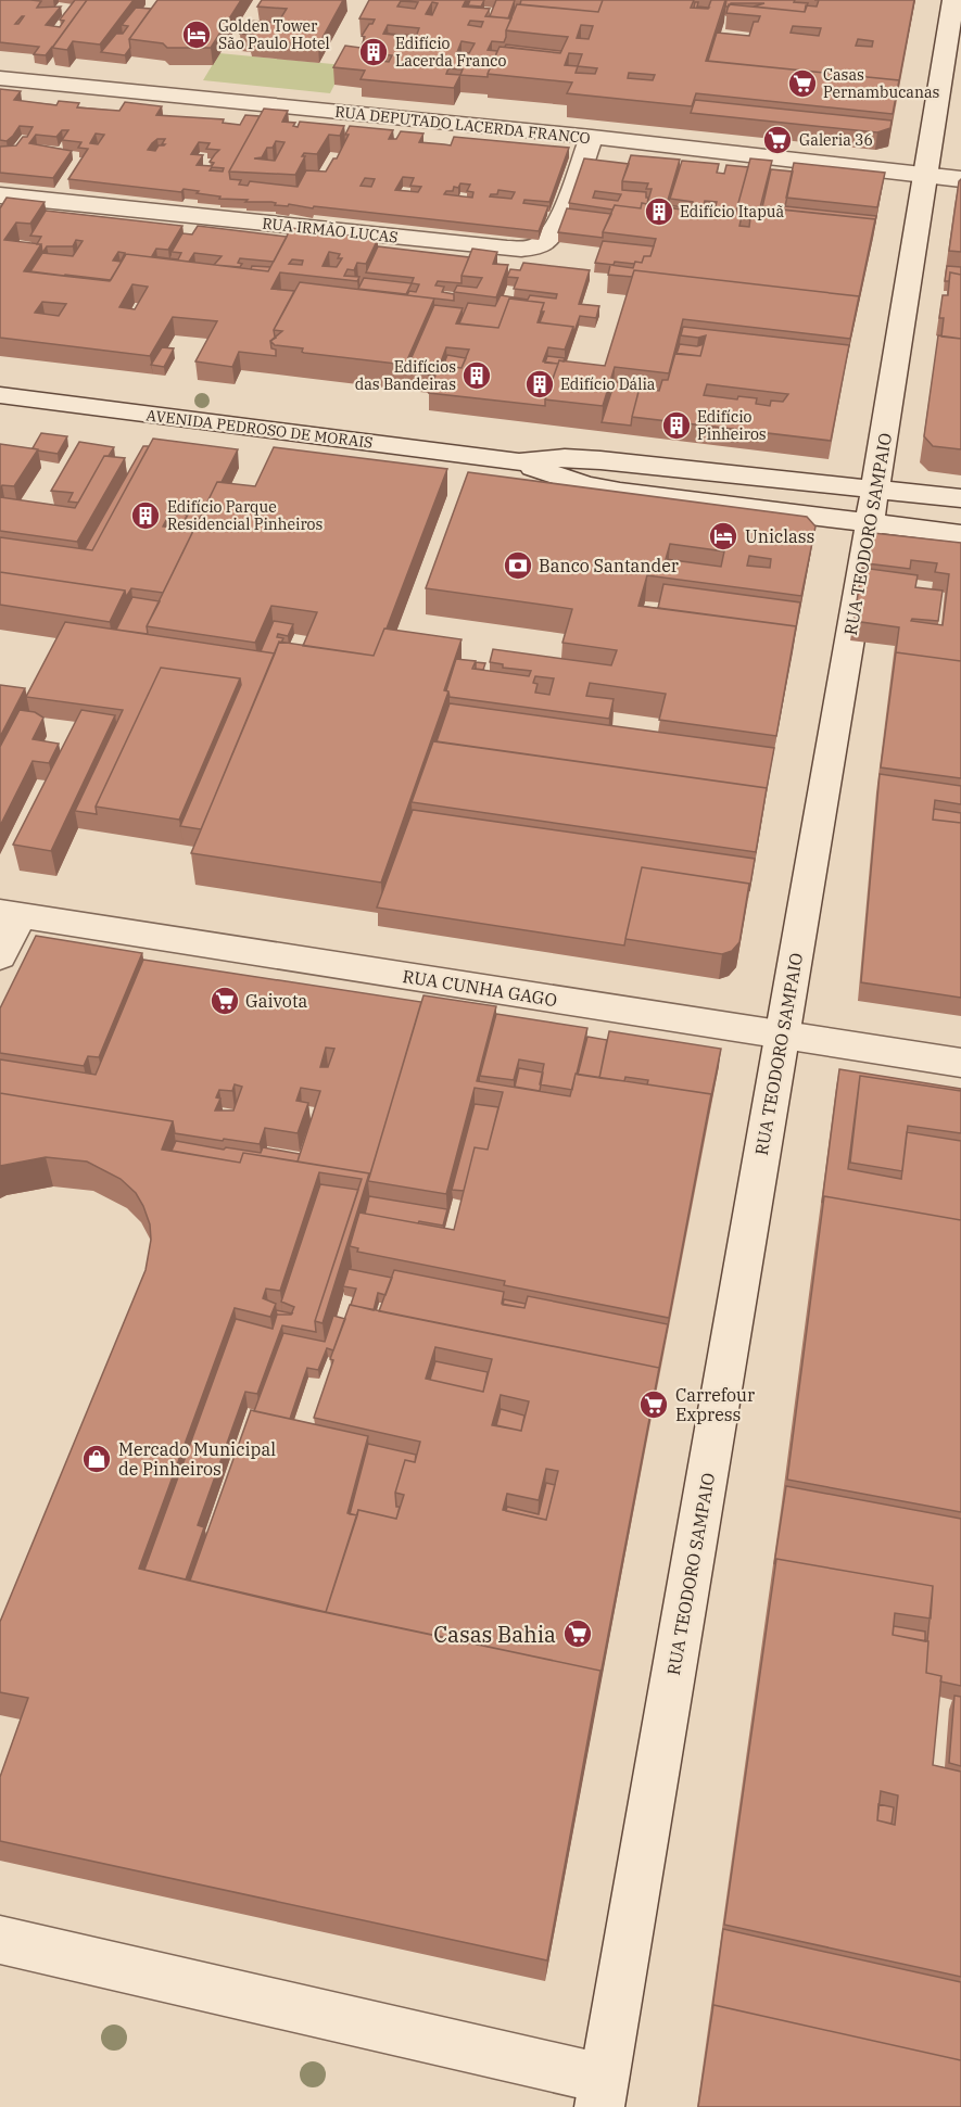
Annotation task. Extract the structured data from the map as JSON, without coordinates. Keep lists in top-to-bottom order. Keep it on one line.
{"streets":{"main road":["RUA DEPUTADO LACERDA FRANCO","RUA IRMÃO LUCAS","AVENIDA PEDROSO DE MORAIS","RUA TEODORO SAMPAIO","RUA CUNHA GAGO"]},"crossings":[["RUA DEPUTADO LACERDA FRANCO","RUA IRMÃO LUCAS"],["RUA DEPUTADO LACERDA FRANCO","RUA TEODORO SAMPAIO"],["AVENIDA PEDROSO DE MORAIS","RUA TEODORO SAMPAIO"],["RUA TEODORO SAMPAIO","RUA CUNHA GAGO"]],"places":{"hotel":["Golden Tower São Paulo Hotel","Uniclass"],"building":["Edifício Lacerda Franco","Edifício Itapuã","Edifícios das Bandeiras","Edifício Dália","Edifício Pinheiros","Edifício Parque Residencial Pinheiros"],"supermarket":["Casas Pernambucanas","Galeria 36","Gaivota","Carrefour Express","Casas Bahia"],"bank":["Banco Santander"],"shop":["Mercado Municipal de Pinheiros"]}}
